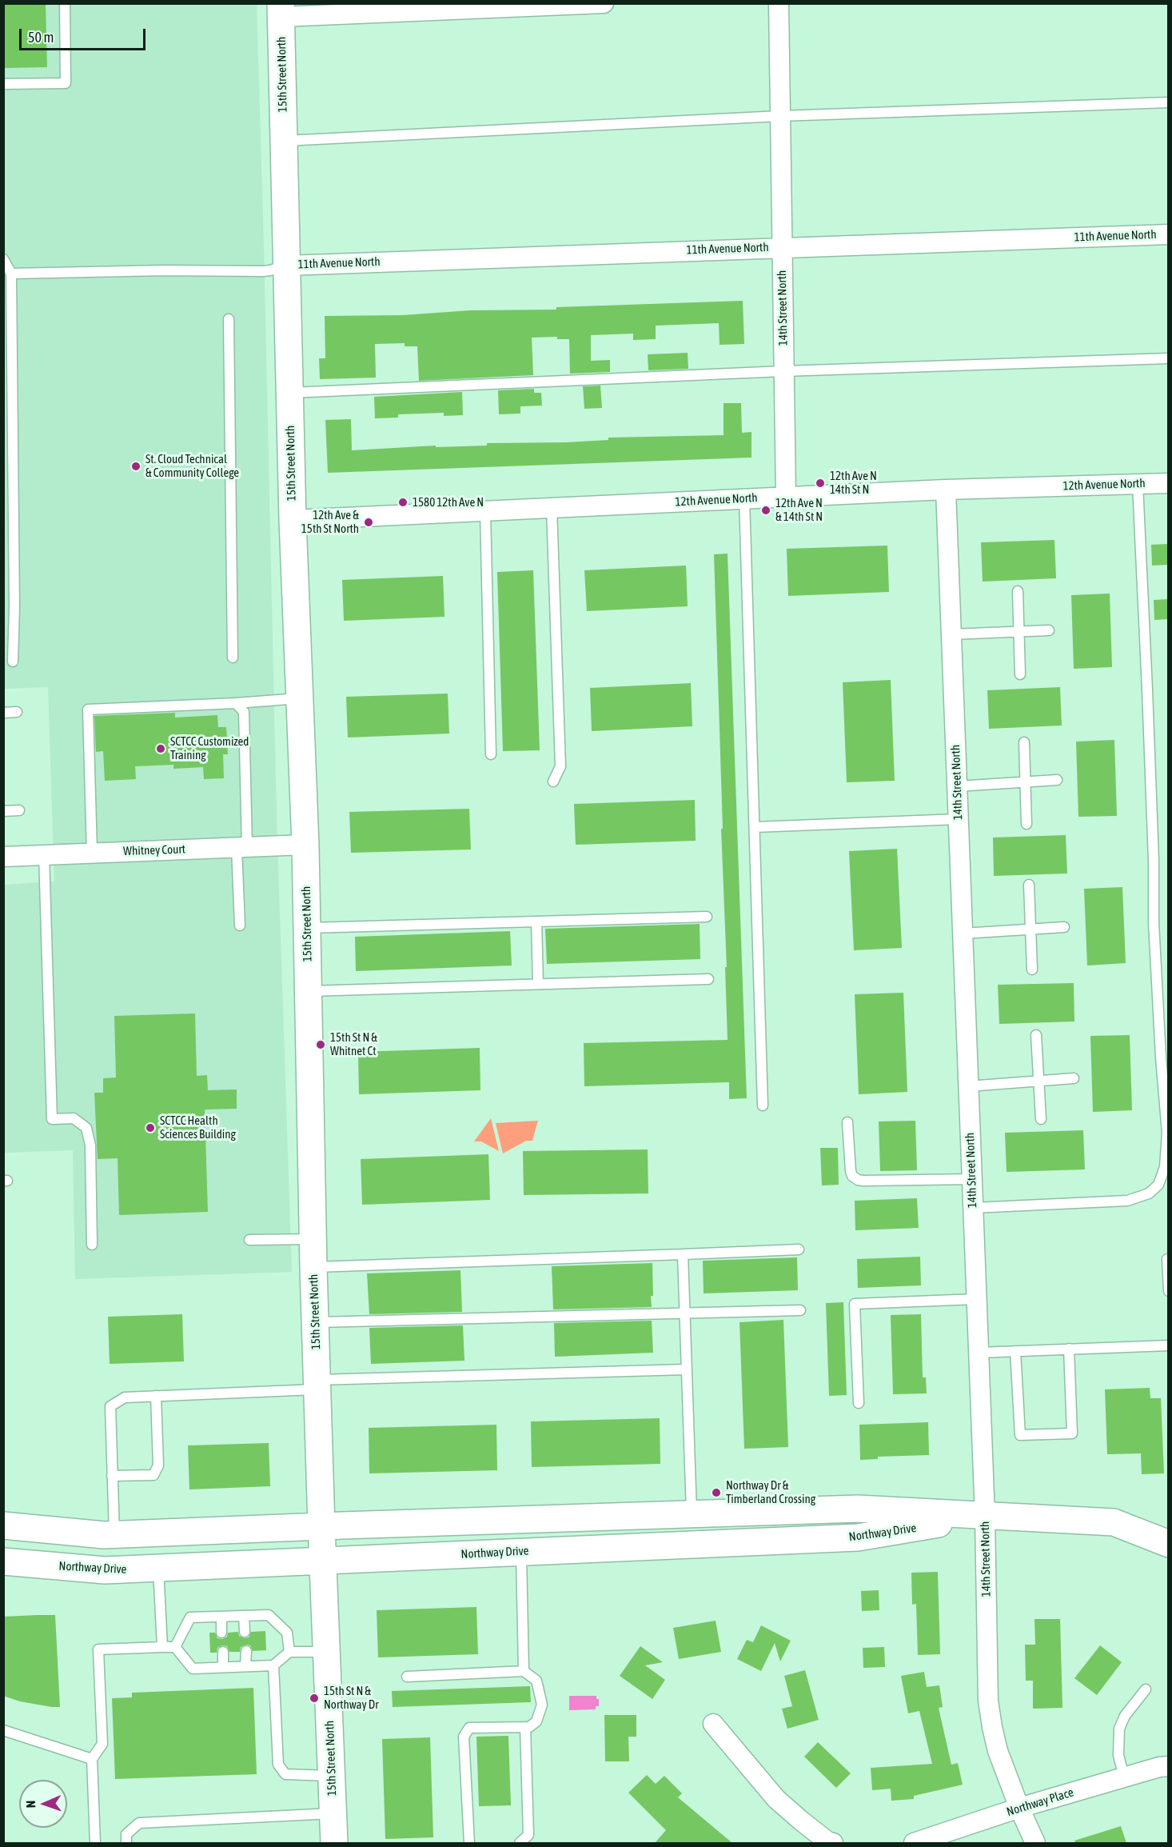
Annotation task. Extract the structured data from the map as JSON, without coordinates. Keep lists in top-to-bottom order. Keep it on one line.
{"streets":{"street":["15th Street North","11th Avenue North","14th Street North","12th Avenue North","Whitney Court","Northway Drive","Northway Place"]},"crossings":[["15th Street North","11th Avenue North"],["15th Street North","12th Avenue North"],["15th Street North","Whitney Court"],["15th Street North","Northway Drive"],["11th Avenue North","14th Street North"],["14th Street North","12th Avenue North"],["14th Street North","Northway Drive"],["14th Street North","Northway Place"]],"places":["St. Cloud Technical & Community College","12th Ave N 14th St N","1580 12th Ave N","12th Ave N & 14th St N","12th Ave & 15th St North","SCTCC Customized Training","15th St N & Whitnet Ct","SCTCC Health Sciences Building","Northway Dr & Timberland Crossing","15th St N & Northway Dr"],"scale_bar":"50 m","north":"left"}
